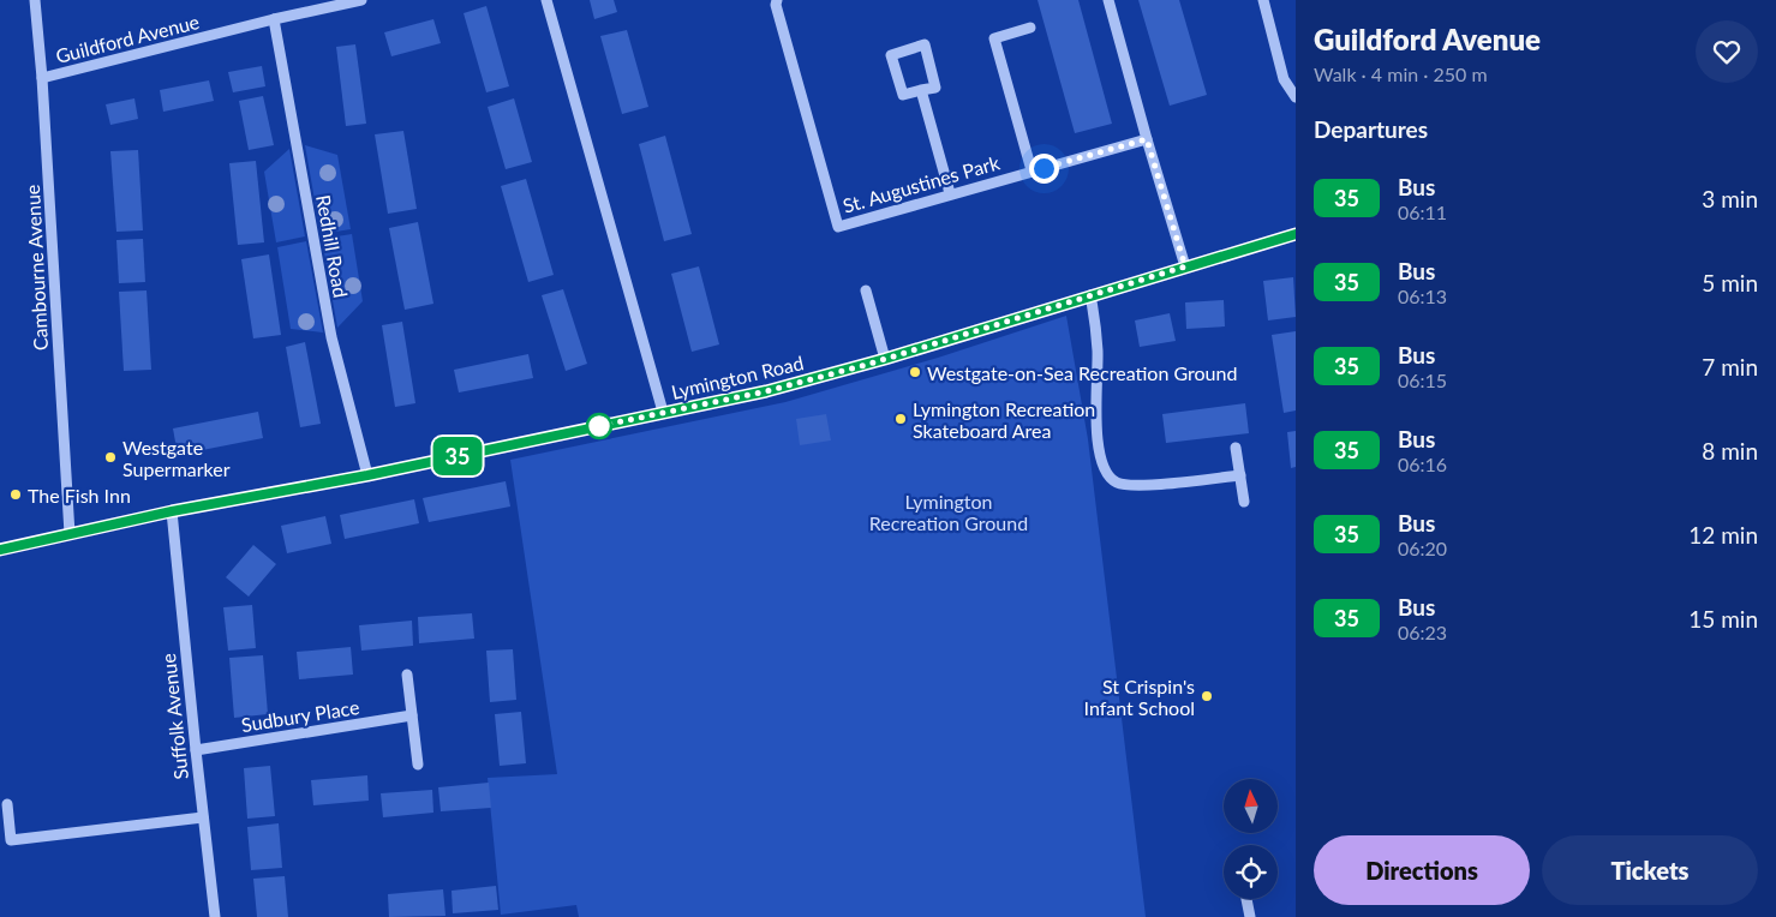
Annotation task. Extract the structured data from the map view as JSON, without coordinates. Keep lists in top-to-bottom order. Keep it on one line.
{"streets":{"street":["Guildford Avenue","St. Augustines Park","Redhill Road","Cambourne Avenue","Lymington Road","Sudbury Place","Suffolk Avenue"]},"crossings":[["Guildford Avenue","Redhill Road"],["Guildford Avenue","Cambourne Avenue"],["Redhill Road","Lymington Road"],["Cambourne Avenue","Lymington Road"],["Lymington Road","Suffolk Avenue"],["Sudbury Place","Suffolk Avenue"]],"parks":["Lymington Recreation Ground"],"places":["Westgate-on-Sea Recreation Ground","Lymington Recreation Skateboard Area","Westgate Supermarker","The Fish Inn","St Crispin's Infant School"],"lines":["bus line 35"],"north":"top","page":{"on_map":"35","heading":[["Guildford Avenue","Walk · 4 min · 250 m"],"Departures"],"list":[{"mark":"35","name":"Bus","note":"06:11","value":"3 min"},{"mark":"35","name":"Bus","note":"06:13","value":"5 min"},{"mark":"35","name":"Bus","note":"06:15","value":"7 min"},{"mark":"35","name":"Bus","note":"06:16","value":"8 min"},{"mark":"35","name":"Bus","note":"06:20","value":"12 min"},{"mark":"35","name":"Bus","note":"06:23","value":"15 min"}],"buttons":["Directions","Tickets"]}}
